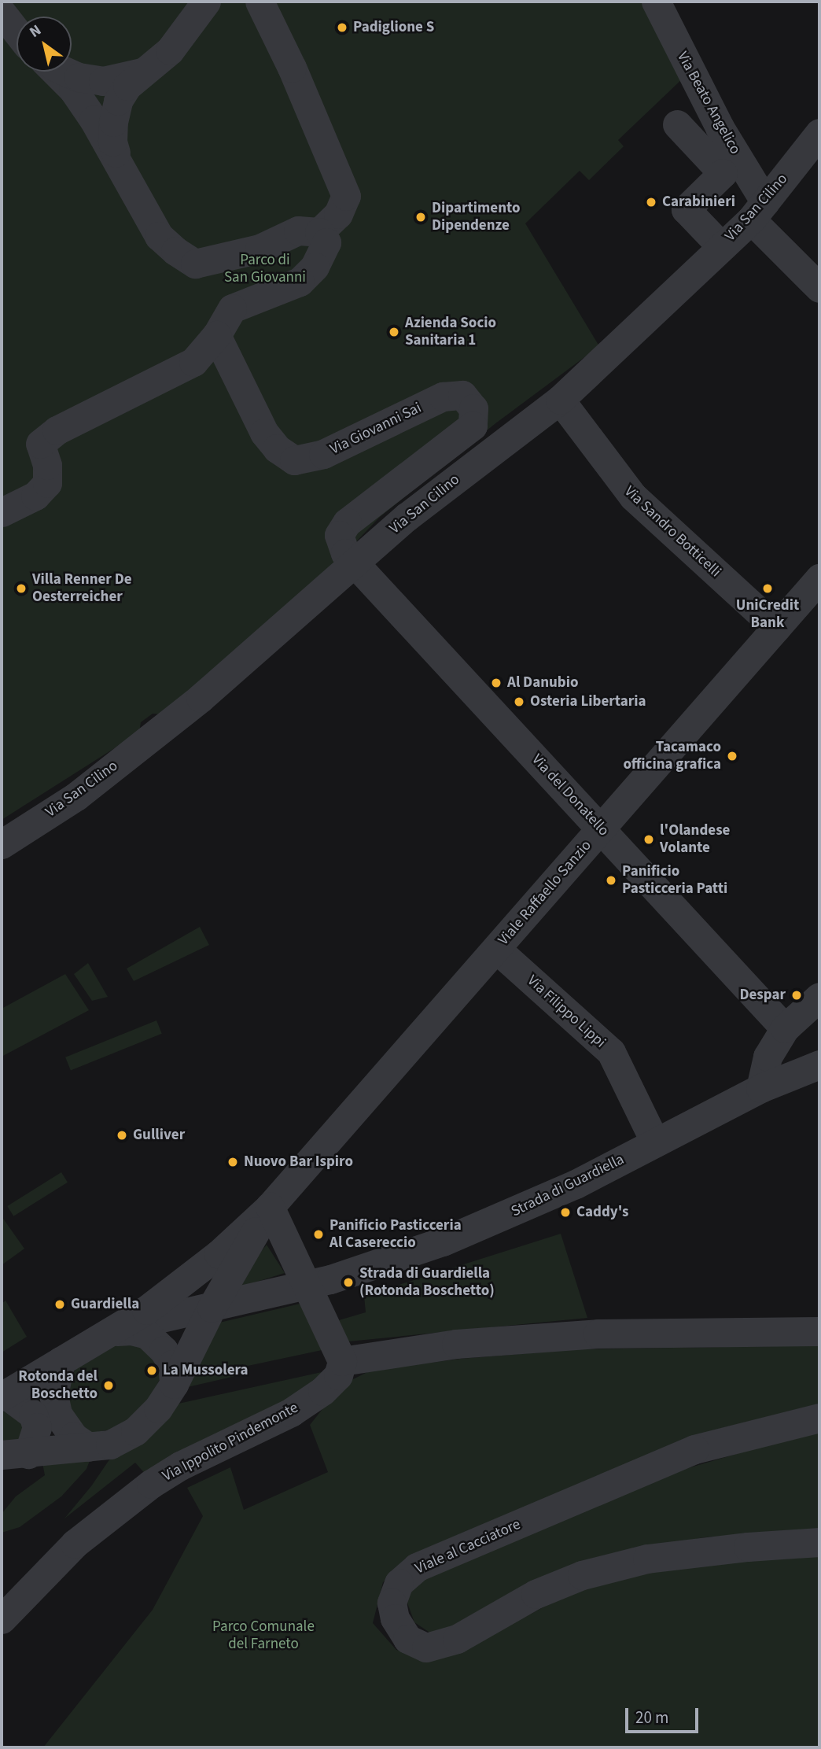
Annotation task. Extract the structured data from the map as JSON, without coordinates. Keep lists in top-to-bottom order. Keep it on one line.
{"streets":{"street":["Via Beato Angelico","Via San Cilino","Via Giovanni Sai","Via Sandro Botticelli","Via del Donatello","Viale Raffaello Sanzio","Via Filippo Lippi","Strada di Guardiella","Via Ippolito Pindemonte","Viale al Cacciatore"]},"crossings":[["Via Beato Angelico","Via San Cilino"],["Via San Cilino","Via Giovanni Sai"],["Via San Cilino","Via Sandro Botticelli"],["Via San Cilino","Via del Donatello"],["Via Giovanni Sai","Via del Donatello"],["Via Sandro Botticelli","Viale Raffaello Sanzio"],["Via del Donatello","Viale Raffaello Sanzio"],["Viale Raffaello Sanzio","Via Filippo Lippi"],["Via Filippo Lippi","Strada di Guardiella"]],"parks":["Parco di San Giovanni","Parco Comunale del Farneto"],"places":["Padiglione S","Carabinieri","Dipartimento Dipendenze","Azienda Socio Sanitaria 1","Villa Renner De Oesterreicher","UniCredit Bank","Al Danubio","Osteria Libertaria","Tacamaco officina grafica","l'Olandese Volante","Panificio Pasticceria Patti","Despar","Gulliver","Nuovo Bar Ispiro","Caddy's","Panificio Pasticceria Al Casereccio","Strada di Guardiella (Rotonda Boschetto)","Guardiella","La Mussolera","Rotonda del Boschetto"],"scale_bar":"20 m","north":"top left"}
